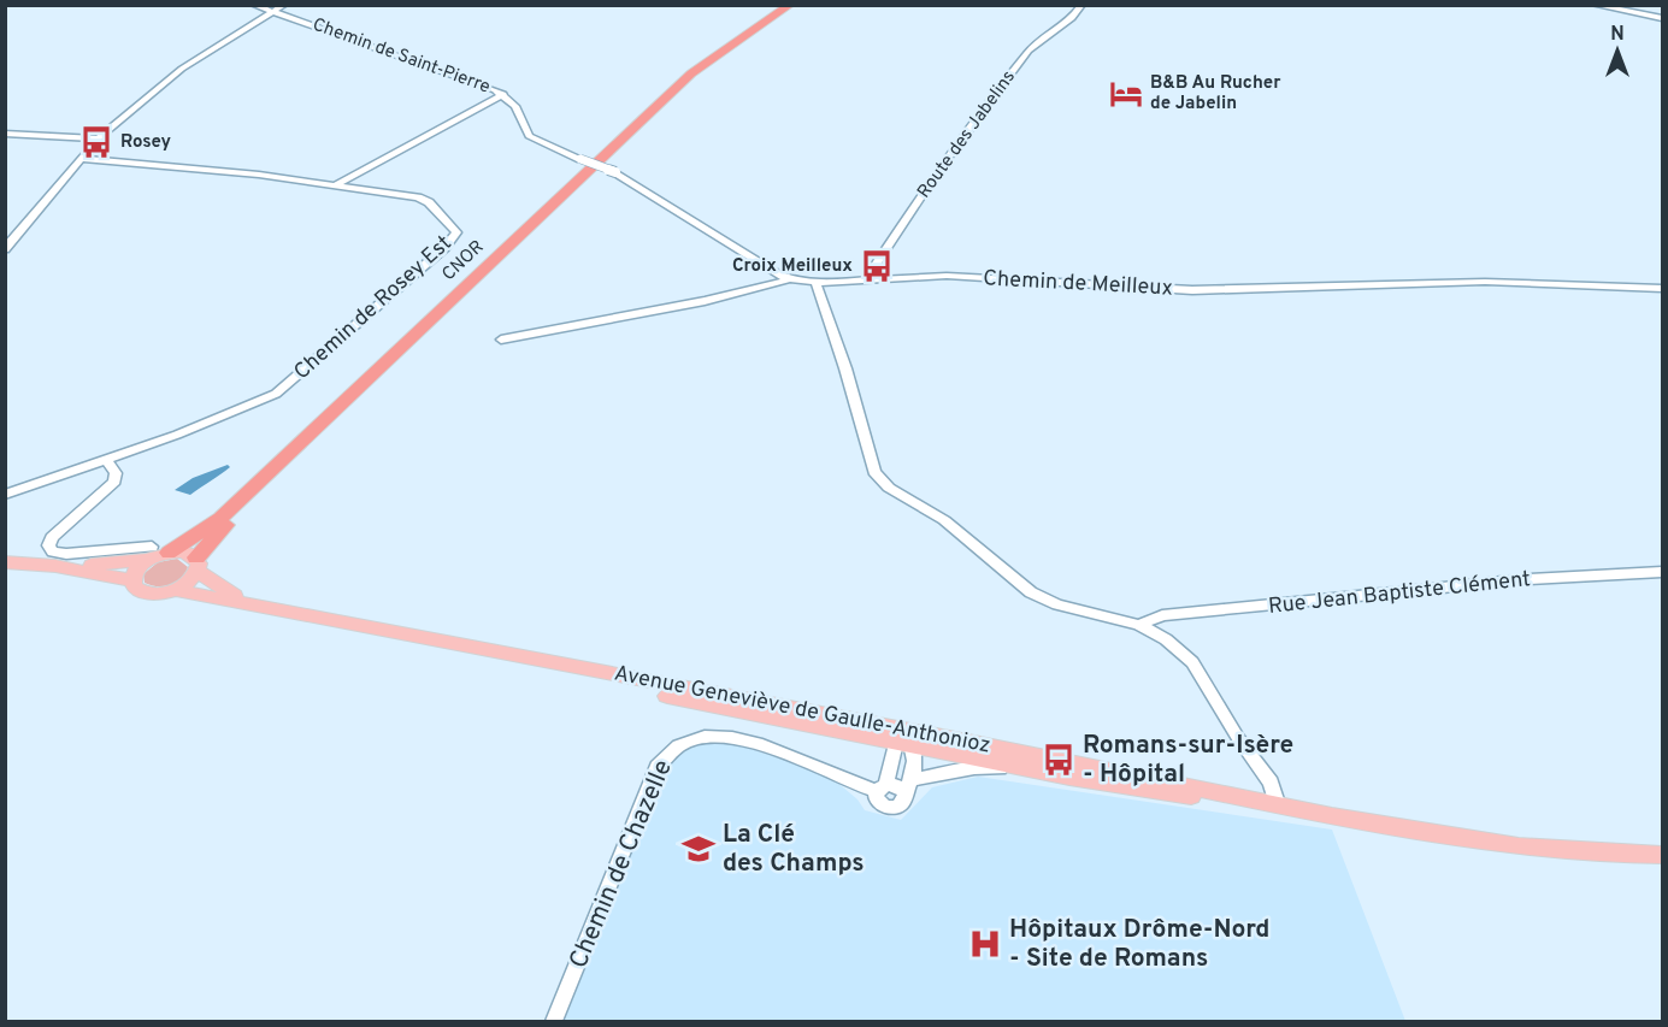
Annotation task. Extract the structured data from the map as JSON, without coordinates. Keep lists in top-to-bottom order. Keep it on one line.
{"streets":{"highway":["CNOR"],"main road":["Avenue Geneviève de Gaulle-Anthonioz"],"street":["Chemin de Saint-Pierre","Route des Jabelins","Chemin de Meilleux","Chemin de Rosey Est","Rue Jean Baptiste Clément","Chemin de Chazelle"]},"crossings":[["Chemin de Saint-Pierre","Chemin de Meilleux"],["Route des Jabelins","Chemin de Meilleux"],["CNOR","Avenue Geneviève de Gaulle-Anthonioz"]],"places":{"hotel":["B&B Au Rucher de Jabelin"],"bus stop":["Rosey","Croix Meilleux","Romans-sur-Isère - Hôpital"],"school or university":["La Clé des Champs"],"hospital":["Hôpitaux Drôme-Nord - Site de Romans"]},"north":"top"}
